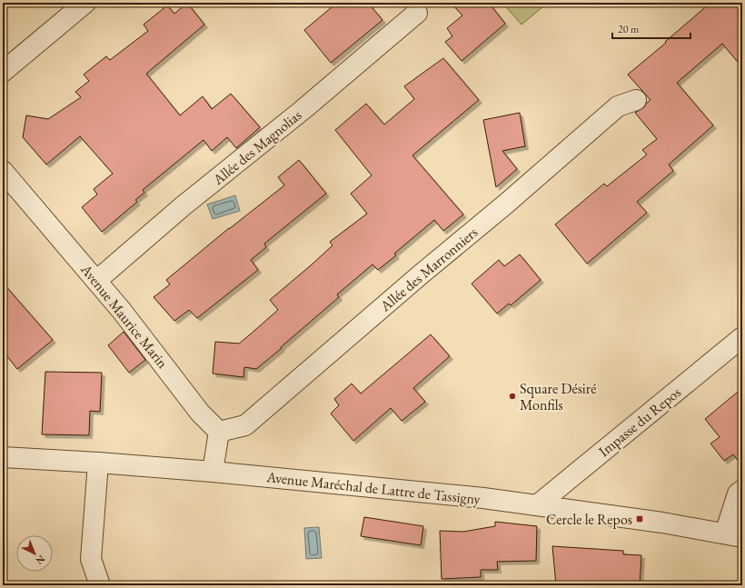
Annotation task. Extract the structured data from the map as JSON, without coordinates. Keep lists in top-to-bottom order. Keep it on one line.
{"streets":{"street":["Allée des Magnolias","Allée des Marronniers","Avenue Maurice Marin","Impasse du Repos","Avenue Maréchal de Lattre de Tassigny"]},"crossings":[["Allée des Magnolias","Avenue Maurice Marin"],["Allée des Marronniers","Avenue Maurice Marin"],["Impasse du Repos","Avenue Maréchal de Lattre de Tassigny"]],"places":{"other":["Square Désiré Monfils"],"transit":["Cercle le Repos"]},"scale_bar":"20 m","north":"bottom right"}
